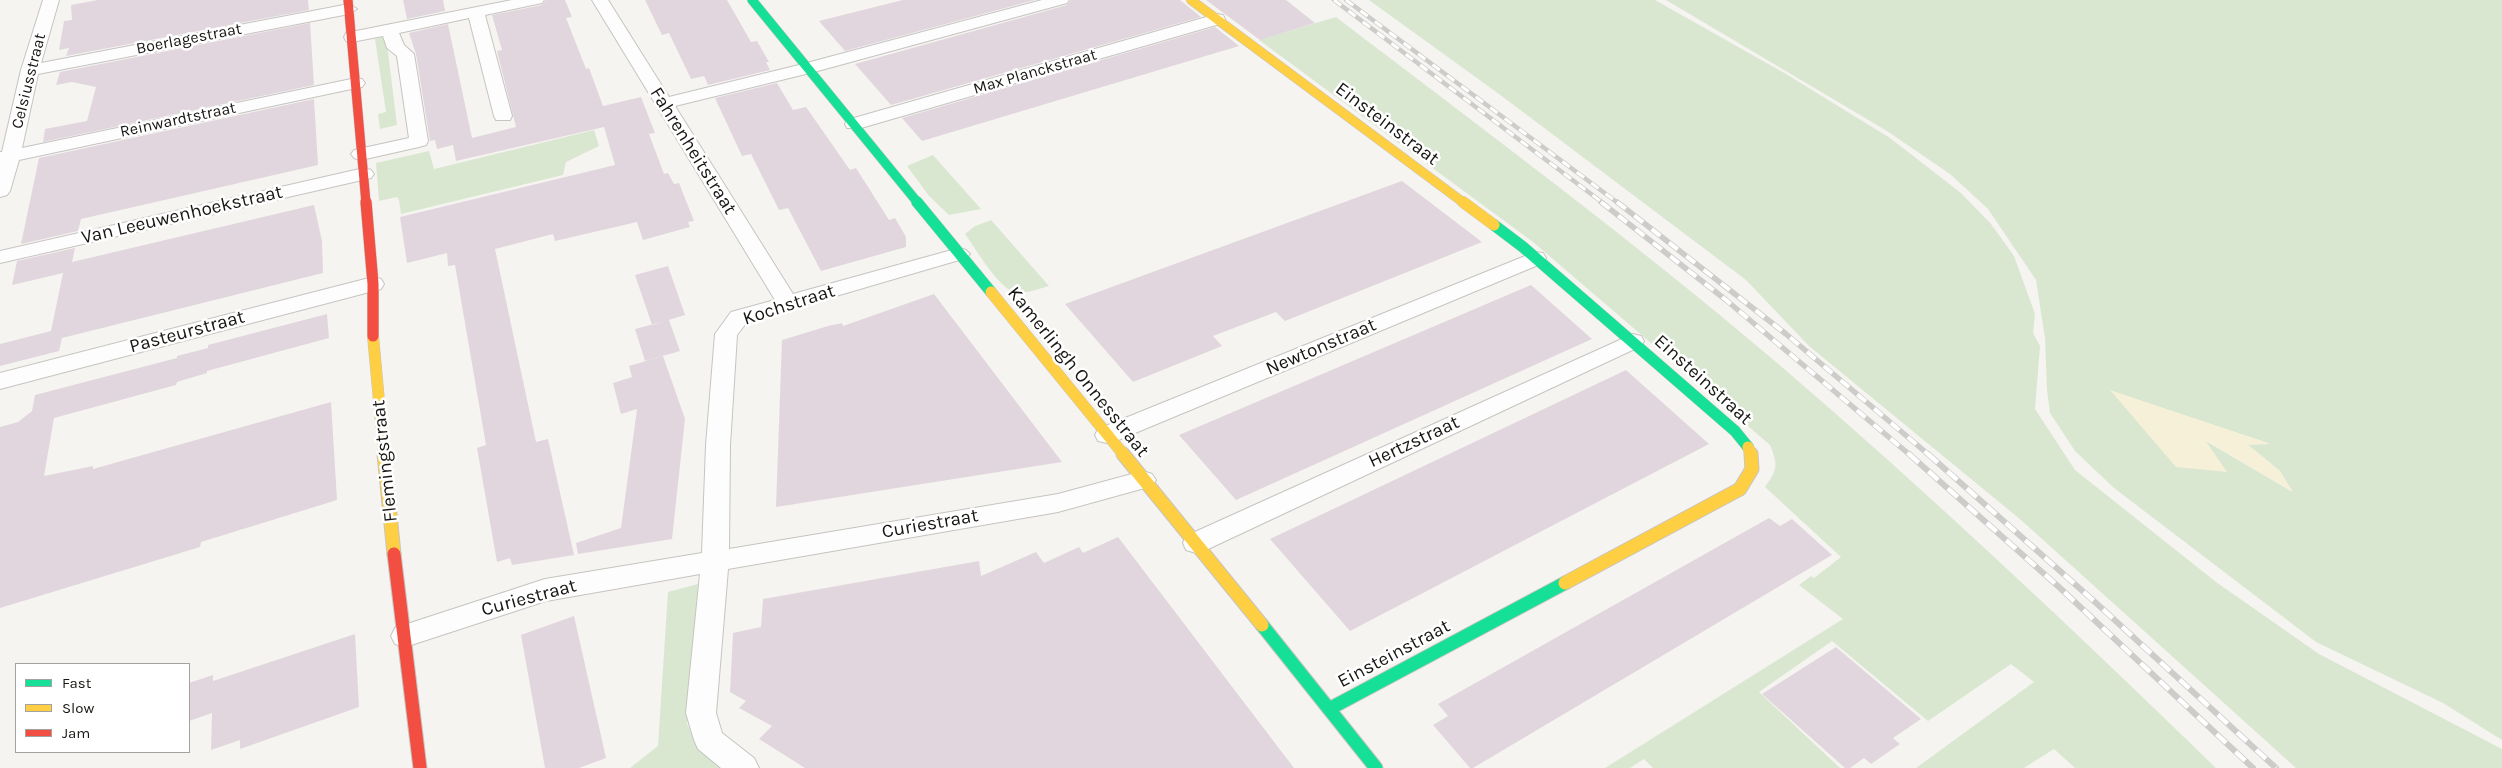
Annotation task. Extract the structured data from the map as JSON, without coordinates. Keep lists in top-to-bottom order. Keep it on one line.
{"streets":{"street":["Boerlagestraat","Max Planckstraat","Celsiusstraat","Reinwardtstraat","Einsteinstraat","Fahrenheitstraat","Van Leeuwenhoekstraat","Kochstraat","Pasteurstraat","Newtonstraat","Kamerlingh Onnesstraat","Hertzstraat","Flemingstraat","Curiestraat"]},"crossings":[["Boerlagestraat","Celsiusstraat"],["Boerlagestraat","Flemingstraat"],["Max Planckstraat","Einsteinstraat"],["Max Planckstraat","Kamerlingh Onnesstraat"],["Celsiusstraat","Reinwardtstraat"],["Reinwardtstraat","Flemingstraat"],["Einsteinstraat","Newtonstraat"],["Einsteinstraat","Kamerlingh Onnesstraat"],["Einsteinstraat","Hertzstraat"],["Fahrenheitstraat","Kochstraat"],["Van Leeuwenhoekstraat","Flemingstraat"],["Kochstraat","Kamerlingh Onnesstraat"],["Kochstraat","Curiestraat"],["Pasteurstraat","Flemingstraat"],["Newtonstraat","Kamerlingh Onnesstraat"],["Kamerlingh Onnesstraat","Hertzstraat"],["Kamerlingh Onnesstraat","Curiestraat"],["Flemingstraat","Curiestraat"]],"legend":["Fast","Slow","Jam"]}
